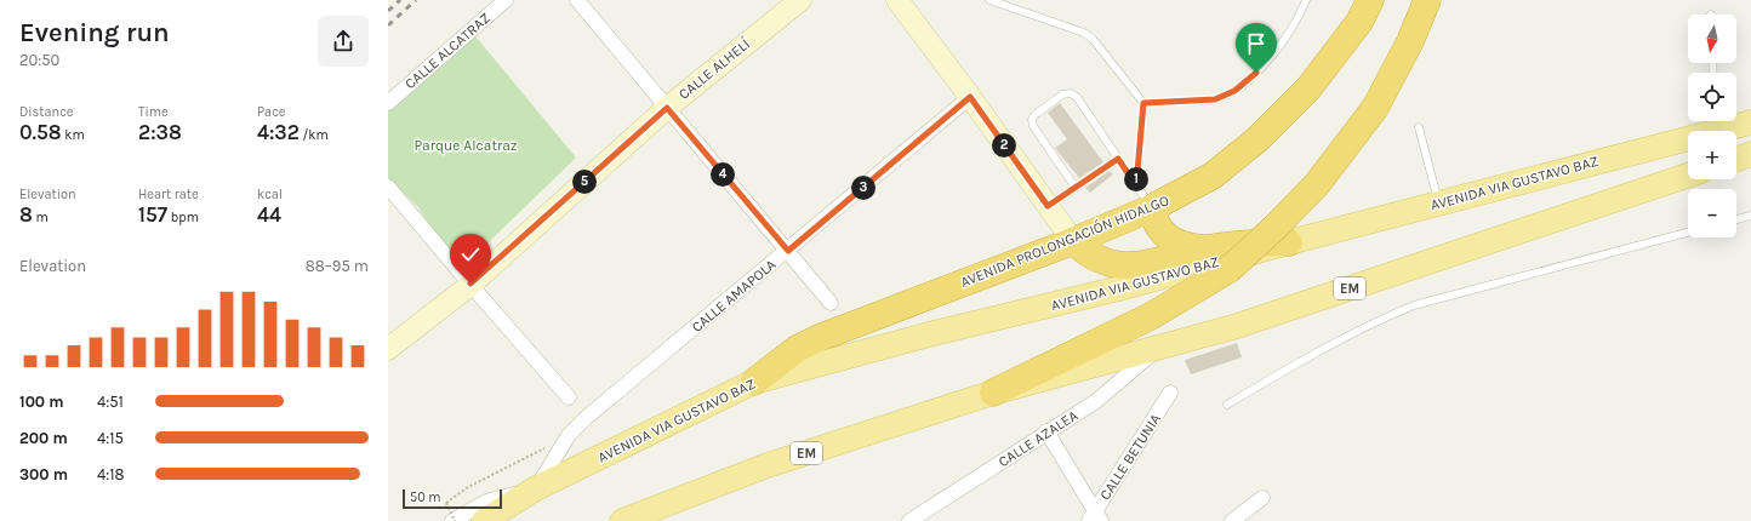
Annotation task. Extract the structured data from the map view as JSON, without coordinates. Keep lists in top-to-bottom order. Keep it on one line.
{"streets":{"highway":["AVENIDA PROLONGACIÓN HIDALGO"],"main road":["AVENIDA VIA GUSTAVO BAZ","EM"],"street":["CALLE ALCATRAZ","CALLE ALHELÍ","CALLE AMAPOLA","CALLE AZALEA","CALLE BETUNIA"]},"crossings":[["AVENIDA VIA GUSTAVO BAZ","AVENIDA PROLONGACIÓN HIDALGO"],["AVENIDA VIA GUSTAVO BAZ","CALLE AMAPOLA"],["EM","CALLE AZALEA"]],"parks":["Parque Alcatraz"],"scale_bar":"50 m","north":"bottom","page":{"heading":["Evening run","20:50"],"map_buttons":["+","−"],"stats":[["Distance","0.58 km"],["Time","2:38"],["Pace","4:32 /km"],["Elevation","8 m"],["Heart rate","157 bpm"],["kcal","44"]],"pins":["2","4","1","5","3"],"chart":["Elevation","88–95 m"],"list":[{"name":"100 m","note":"4:51"},{"name":"200 m","note":"4:15"},{"name":"300 m","note":"4:18"}],"scale":"50 m"}}
